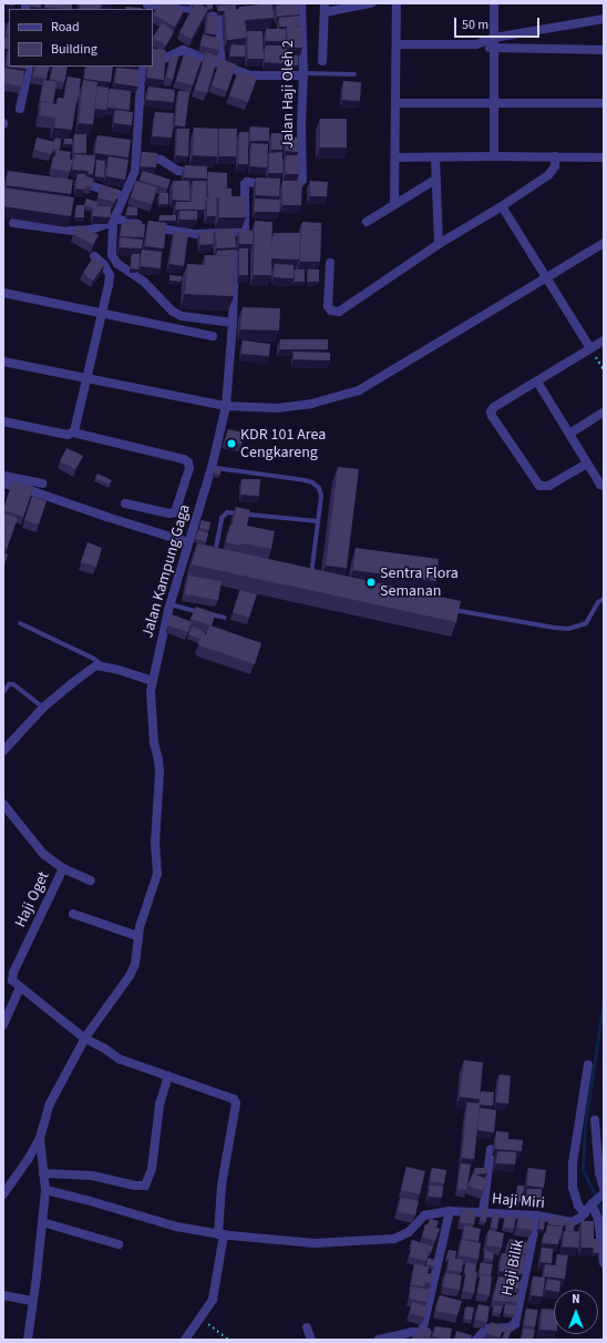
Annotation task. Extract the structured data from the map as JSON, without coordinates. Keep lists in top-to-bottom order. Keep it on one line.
{"streets":{"street":["Jalan Haji Oleh 2","Jalan Kampung Gaga","Haji Oget","Haji Miri","Haji Bilik"]},"crossings":[["Jalan Haji Oleh 2","Jalan Kampung Gaga"],["Haji Miri","Haji Bilik"]],"places":["KDR 101 Area Cengkareng","Sentra Flora Semanan"],"legend":["Road","Building"],"scale_bar":"50 m","north":"top"}
